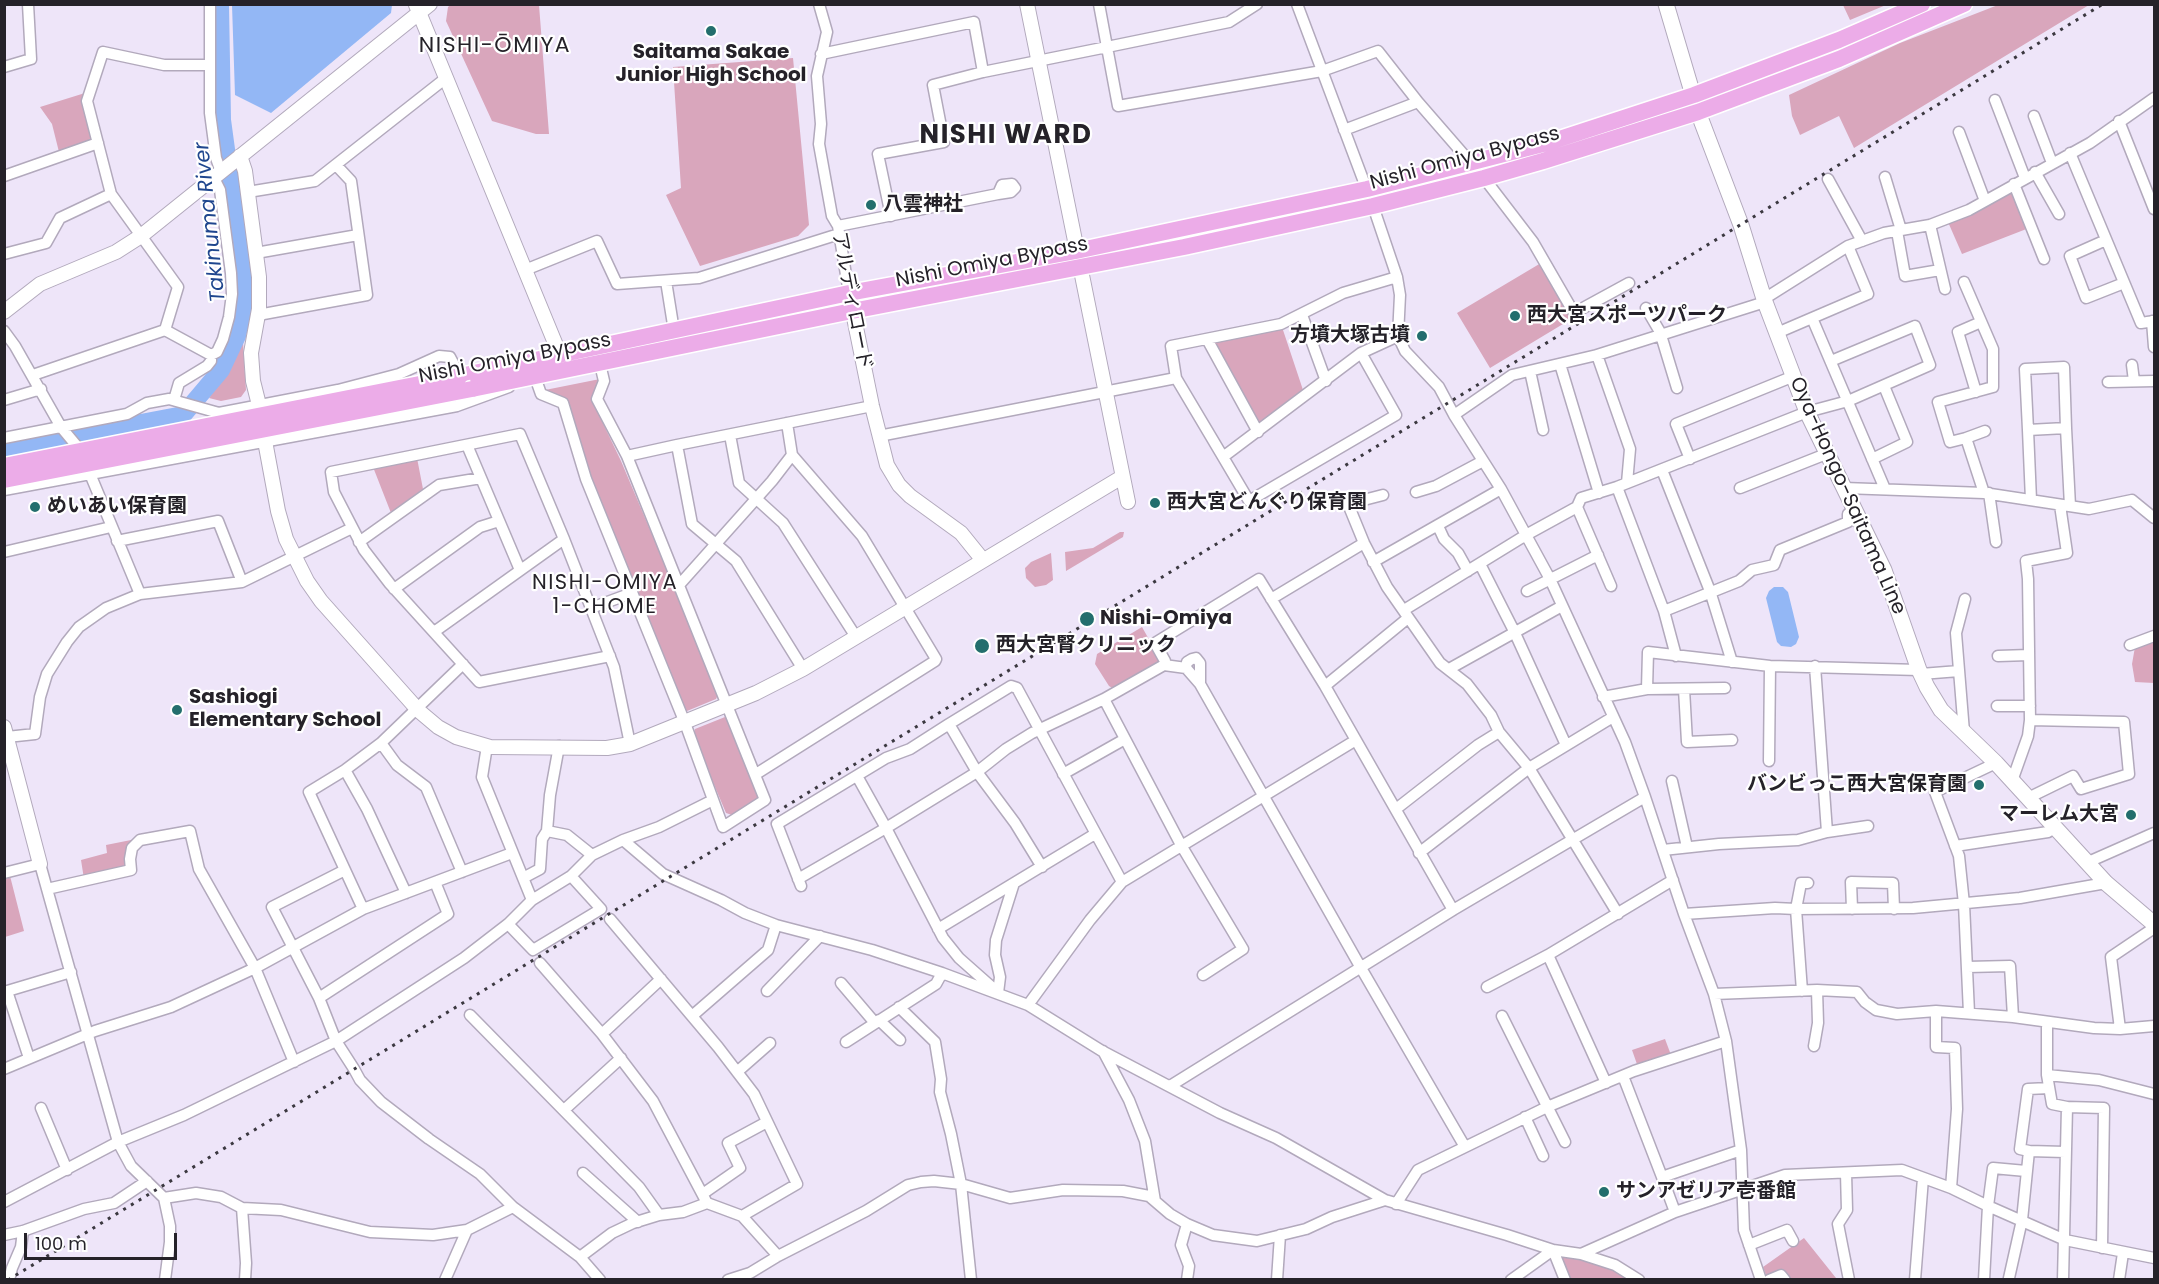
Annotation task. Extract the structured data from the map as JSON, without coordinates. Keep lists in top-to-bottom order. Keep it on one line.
{"streets":{"highway":["Nishi Omiya Bypass"],"main road":["Oya-Hongo-Saitama Line"],"street":["アルディロード"]},"crossings":[["Nishi Omiya Bypass","アルディロード"],["Nishi Omiya Bypass","Oya-Hongo-Saitama Line"]],"districts":["NISHI-ŌMIYA","NISHI WARD","NISHI-OMIYA 1-CHOME"],"water":["Takinuma River"],"places":["Saitama Sakae Junior High School","八雲神社","西大宮スポーツパーク","方墳大塚古墳","西大宮どんぐり保育園","めいあい保育園","Nishi-Omiya","西大宮腎クリニック","Sashiogi Elementary School","バンビっこ西大宮保育園","マーレム大宮","サンアゼリア壱番館"],"scale_bar":"100 m"}
